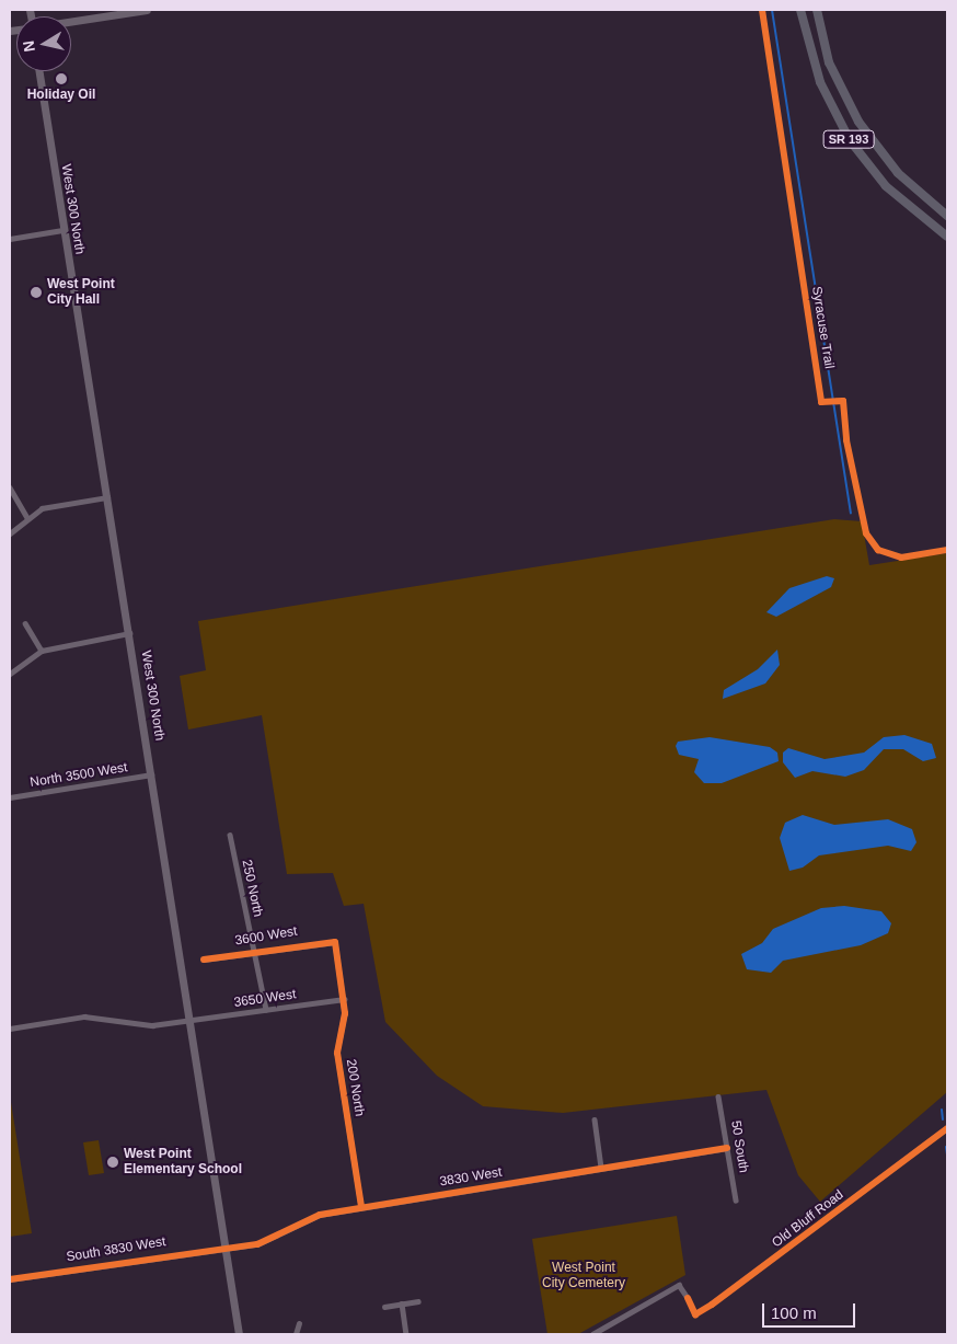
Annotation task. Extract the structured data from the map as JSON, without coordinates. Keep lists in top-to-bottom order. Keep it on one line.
{"streets":{"main road":["SR 193","West 300 North"],"street":["North 3500 West","250 North","3600 West","3650 West","200 North","50 South","3830 West","South 3830 West"],"cycle path":["Syracuse Trail","Old Bluff Road"]},"crossings":[["West 300 North","North 3500 West"],["West 300 North","3650 West"],["West 300 North","3830 West"],["West 300 North","South 3830 West"],["250 North","3600 West"],["250 North","3650 West"],["3600 West","200 North"],["3650 West","200 North"],["200 North","3830 West"],["50 South","3830 West"],["3830 West","South 3830 West"]],"parks":["West Point City Cemetery"],"places":["Holiday Oil","West Point City Hall","West Point Elementary School"],"scale_bar":"100 m","north":"left"}
